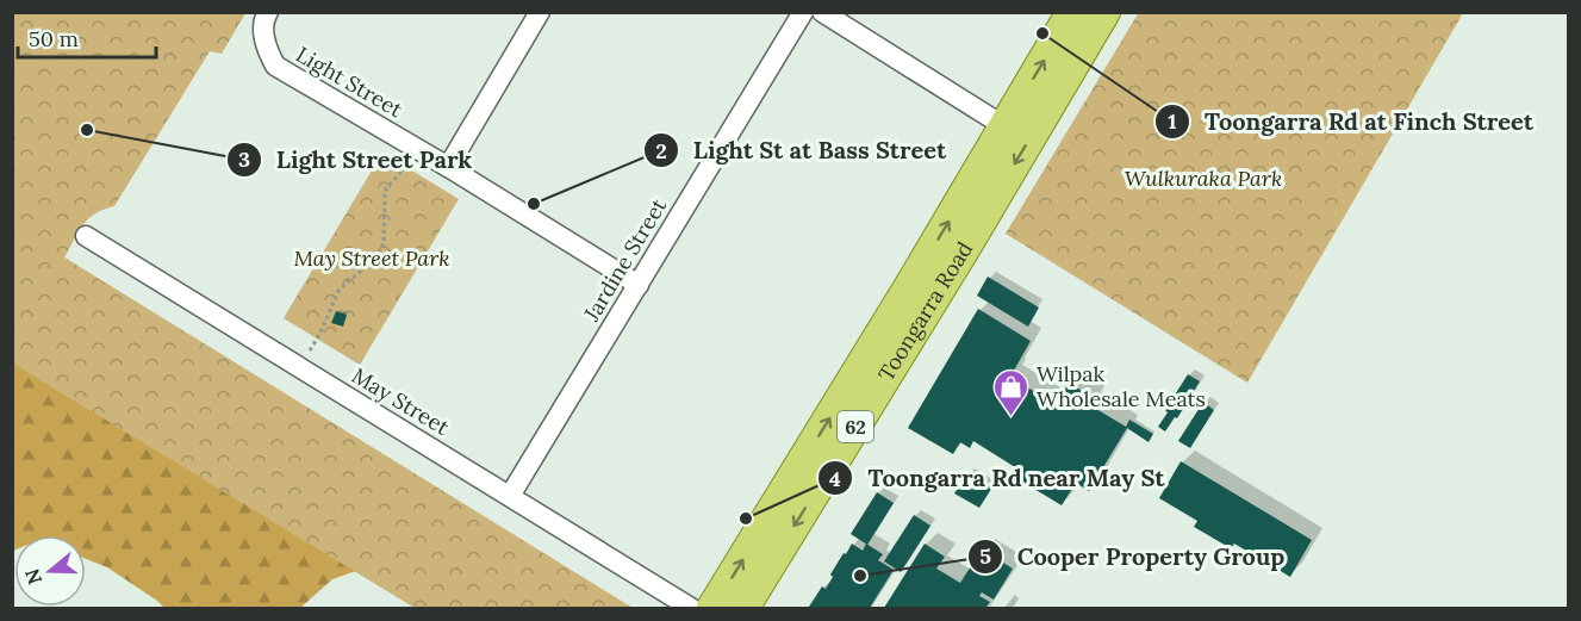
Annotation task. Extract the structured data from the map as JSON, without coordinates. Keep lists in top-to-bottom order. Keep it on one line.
{"streets":{"main road":["Toongarra Road","62"],"street":["Light Street","Jardine Street","May Street"]},"crossings":[["Light Street","Jardine Street"],["Jardine Street","May Street"]],"parks":["Wulkuraka Park","May Street Park"],"places":{"other":["Toongarra Rd at Finch Street","Light Street Park","Light St at Bass Street","Toongarra Rd near May St","Cooper Property Group"],"shop":["Wilpak Wholesale Meats"]},"scale_bar":"50 m","north":"left"}
